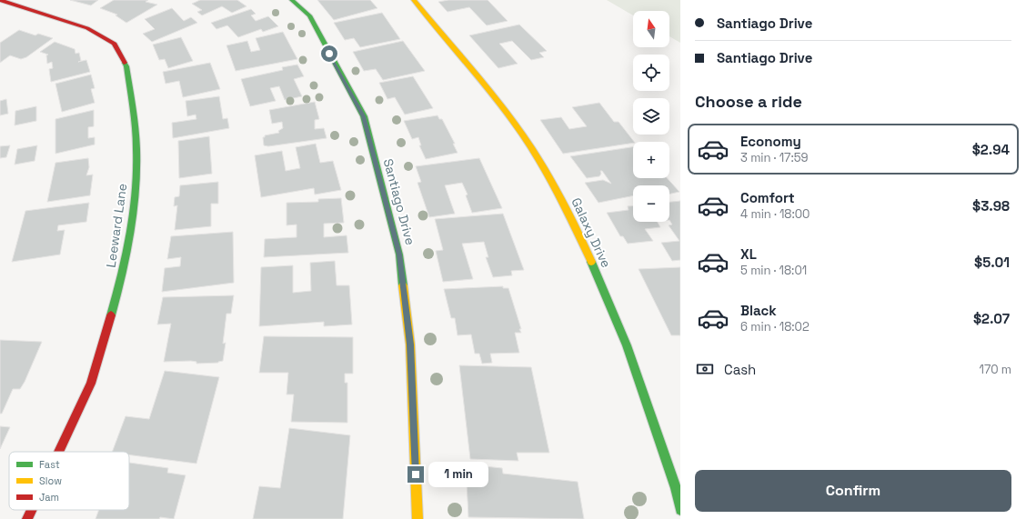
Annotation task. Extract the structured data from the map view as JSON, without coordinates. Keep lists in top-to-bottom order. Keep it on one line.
{"streets":{"street":["Santiago Drive","Leeward Lane","Galaxy Drive"]},"legend":["Fast","Slow","Jam"],"north":"top","page":{"banner":["Santiago Drive","Santiago Drive"],"map_buttons":["+","−"],"heading":"Choose a ride","list":[{"name":"Economy","note":"3 min · 17:59","value":"$2.94"},{"name":"Comfort","note":"4 min · 18:00","value":"$3.98"},{"name":"XL","note":"5 min · 18:01","value":"$5.01"},{"name":"Black","note":"6 min · 18:02","value":"$2.07"}],"pay":["Cash","170 m"],"bubble":"1 min","buttons":"Confirm"}}
